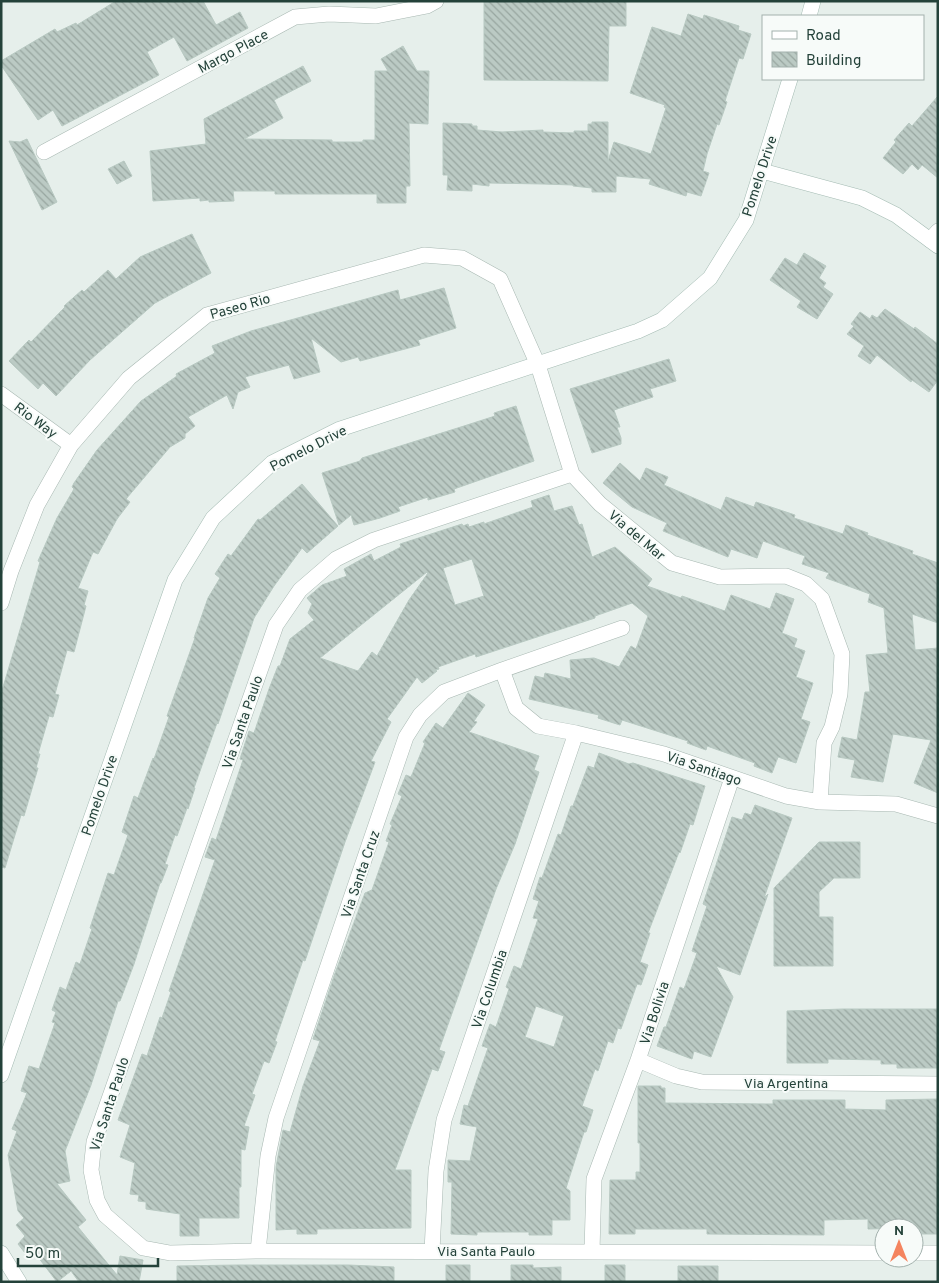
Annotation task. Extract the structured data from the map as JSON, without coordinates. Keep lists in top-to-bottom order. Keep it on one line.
{"streets":{"street":["Margo Place","Pomelo Drive","Paseo Rio","Rio Way","Via del Mar","Via Santa Paulo","Via Santiago","Via Santa Cruz","Via Columbia","Via Bolivia","Via Argentina"]},"crossings":[["Pomelo Drive","Paseo Rio"],["Pomelo Drive","Via del Mar"],["Paseo Rio","Rio Way"],["Paseo Rio","Via del Mar"],["Via del Mar","Via Santa Paulo"],["Via del Mar","Via Santiago"],["Via Santa Paulo","Via Santa Cruz"],["Via Santa Paulo","Via Columbia"],["Via Santa Paulo","Via Bolivia"],["Via Santiago","Via Santa Cruz"],["Via Santiago","Via Columbia"],["Via Santiago","Via Bolivia"],["Via Bolivia","Via Argentina"]],"legend":["Road","Building"],"scale_bar":"50 m","north":"top"}
